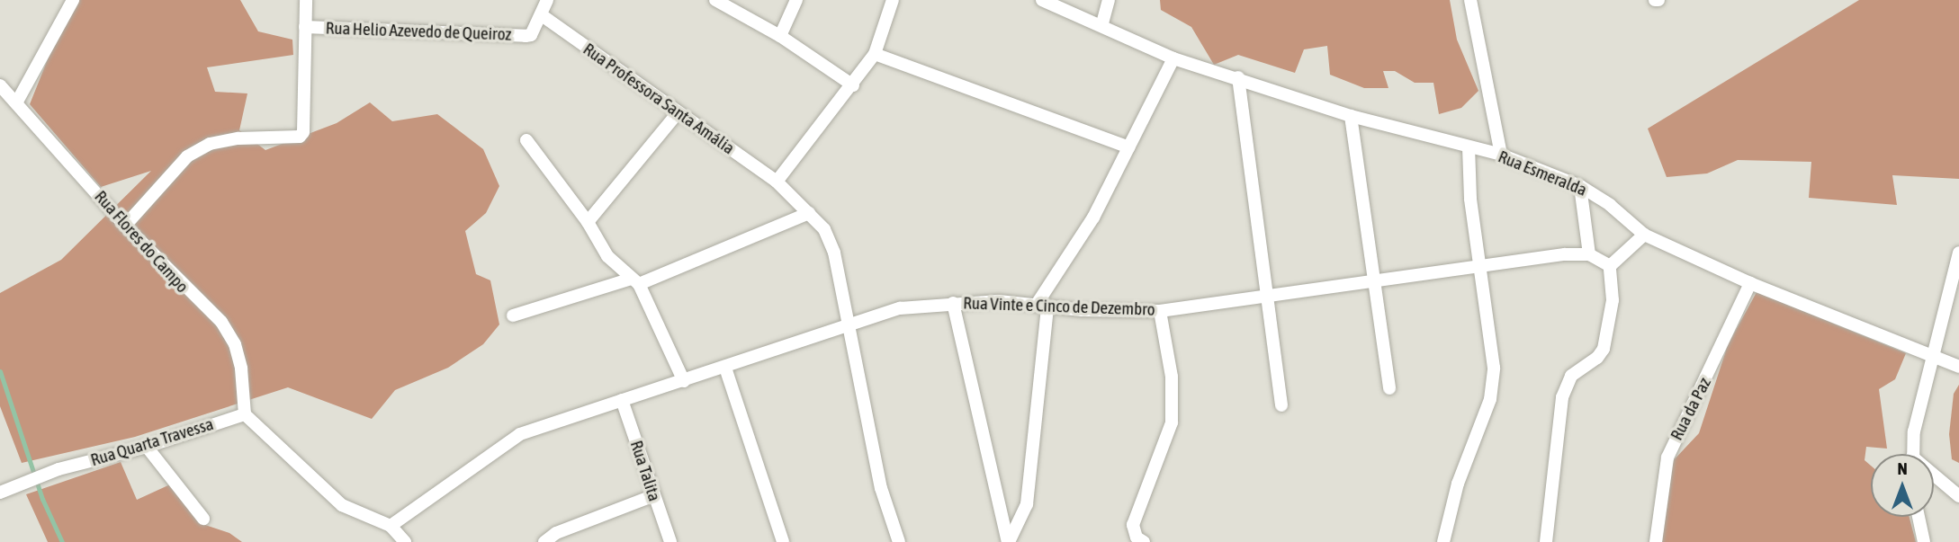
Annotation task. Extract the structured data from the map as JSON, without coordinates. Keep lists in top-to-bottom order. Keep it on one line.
{"streets":{"street":["Rua Helio Azevedo de Queiroz","Rua Professora Santa Amália","Rua Esmeralda","Rua Flores do Campo","Rua Vinte e Cinco de Dezembro","Rua da Paz","Rua Quarta Travessa","Rua Talita"]},"crossings":[["Rua Helio Azevedo de Queiroz","Rua Professora Santa Amália"],["Rua Professora Santa Amália","Rua Vinte e Cinco de Dezembro"],["Rua Esmeralda","Rua da Paz"],["Rua Flores do Campo","Rua Quarta Travessa"],["Rua Vinte e Cinco de Dezembro","Rua Talita"]],"north":"top"}
